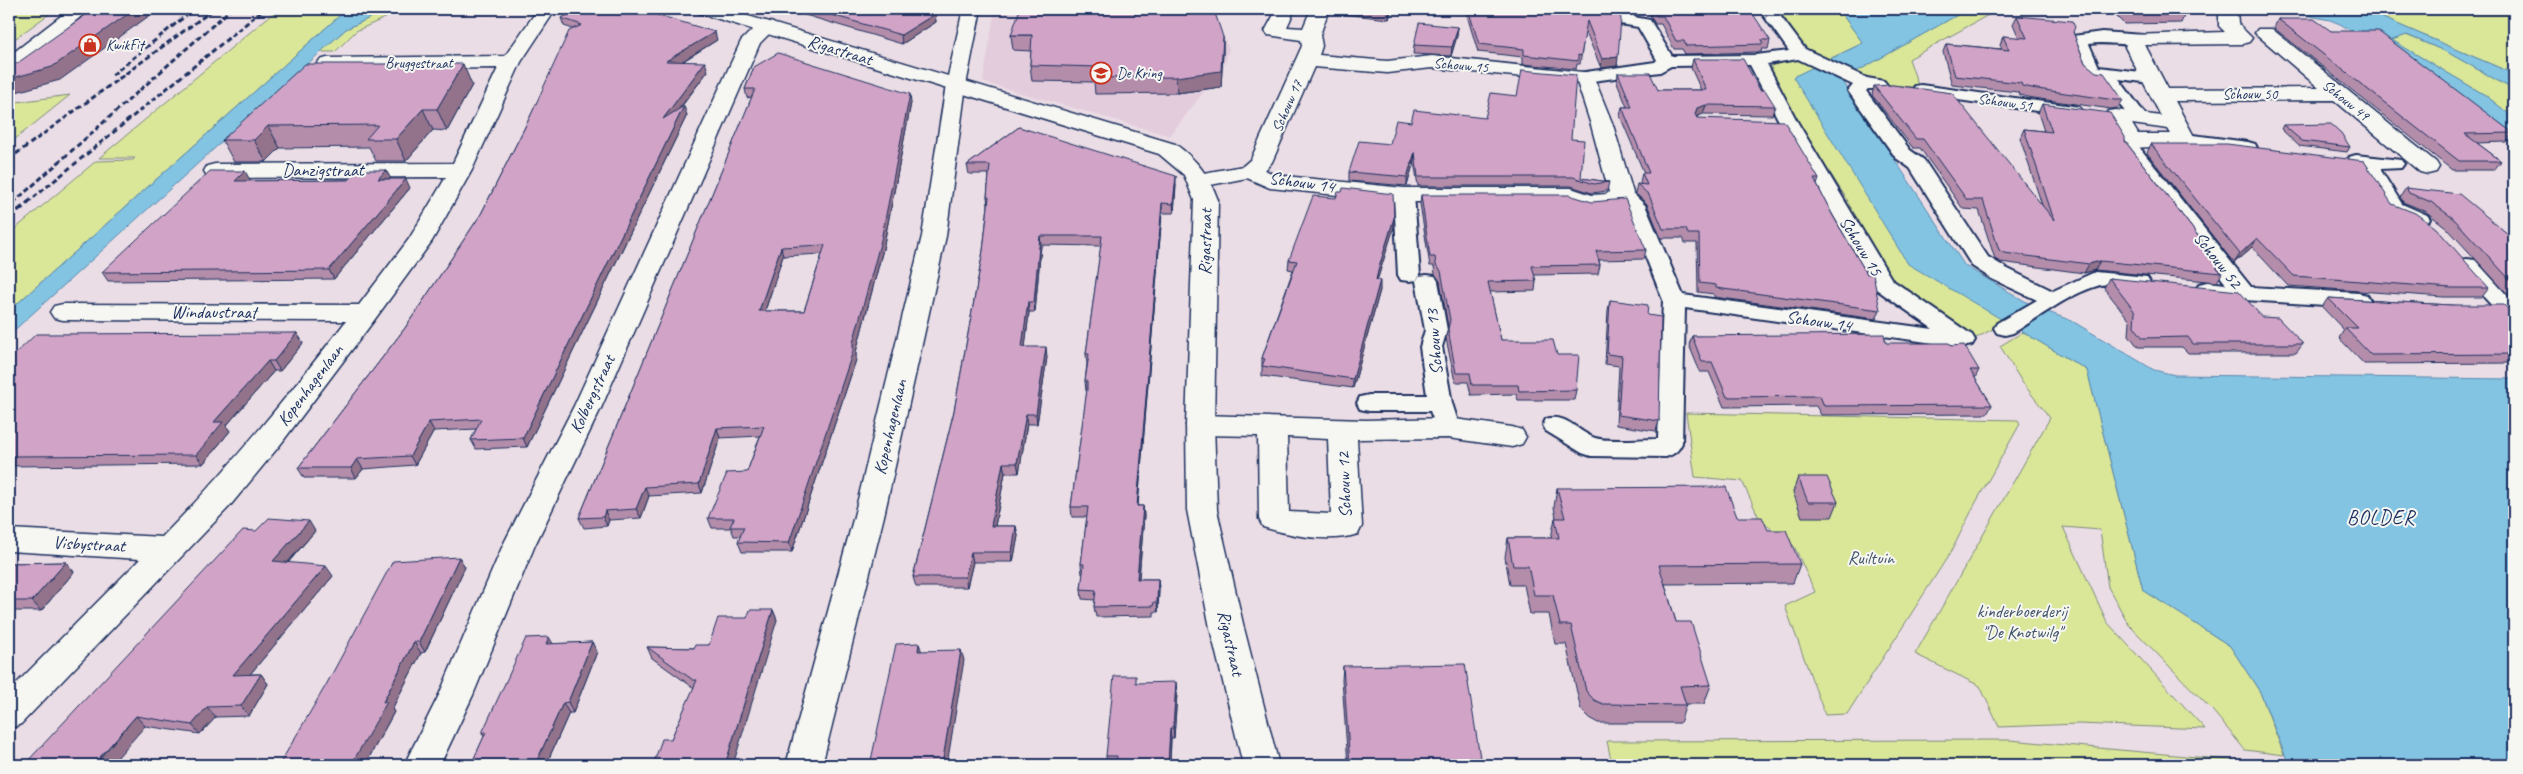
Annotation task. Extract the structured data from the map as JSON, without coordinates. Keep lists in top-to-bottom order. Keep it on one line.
{"streets":{"street":["Rigastraat","Bruggestraat","Schouw 15","Schouw 50","Schouw 49","Schouw 51","Schouw 17","Danzigstraat","Schouw 14","Schouw 52","Windaustraat","Schouw 13","Kopenhagenlaan","Kolbergstraat","Schouw 12","Visbystraat"]},"crossings":[["Rigastraat","Schouw 14"],["Rigastraat","Kopenhagenlaan"],["Rigastraat","Kolbergstraat"],["Rigastraat","Schouw 12"],["Bruggestraat","Kopenhagenlaan"],["Schouw 15","Schouw 51"],["Schouw 15","Schouw 17"],["Schouw 15","Schouw 14"],["Schouw 50","Schouw 49"],["Schouw 51","Schouw 52"],["Schouw 17","Schouw 14"],["Danzigstraat","Kopenhagenlaan"],["Schouw 14","Schouw 13"],["Windaustraat","Kopenhagenlaan"],["Schouw 13","Schouw 12"],["Kopenhagenlaan","Visbystraat"]],"districts":["BOLDER"],"parks":["Ruiltuin","kinderboerderij \"De Knotwilg\""],"places":{"shop":["KwikFit"],"school or university":["De Kring"]}}
